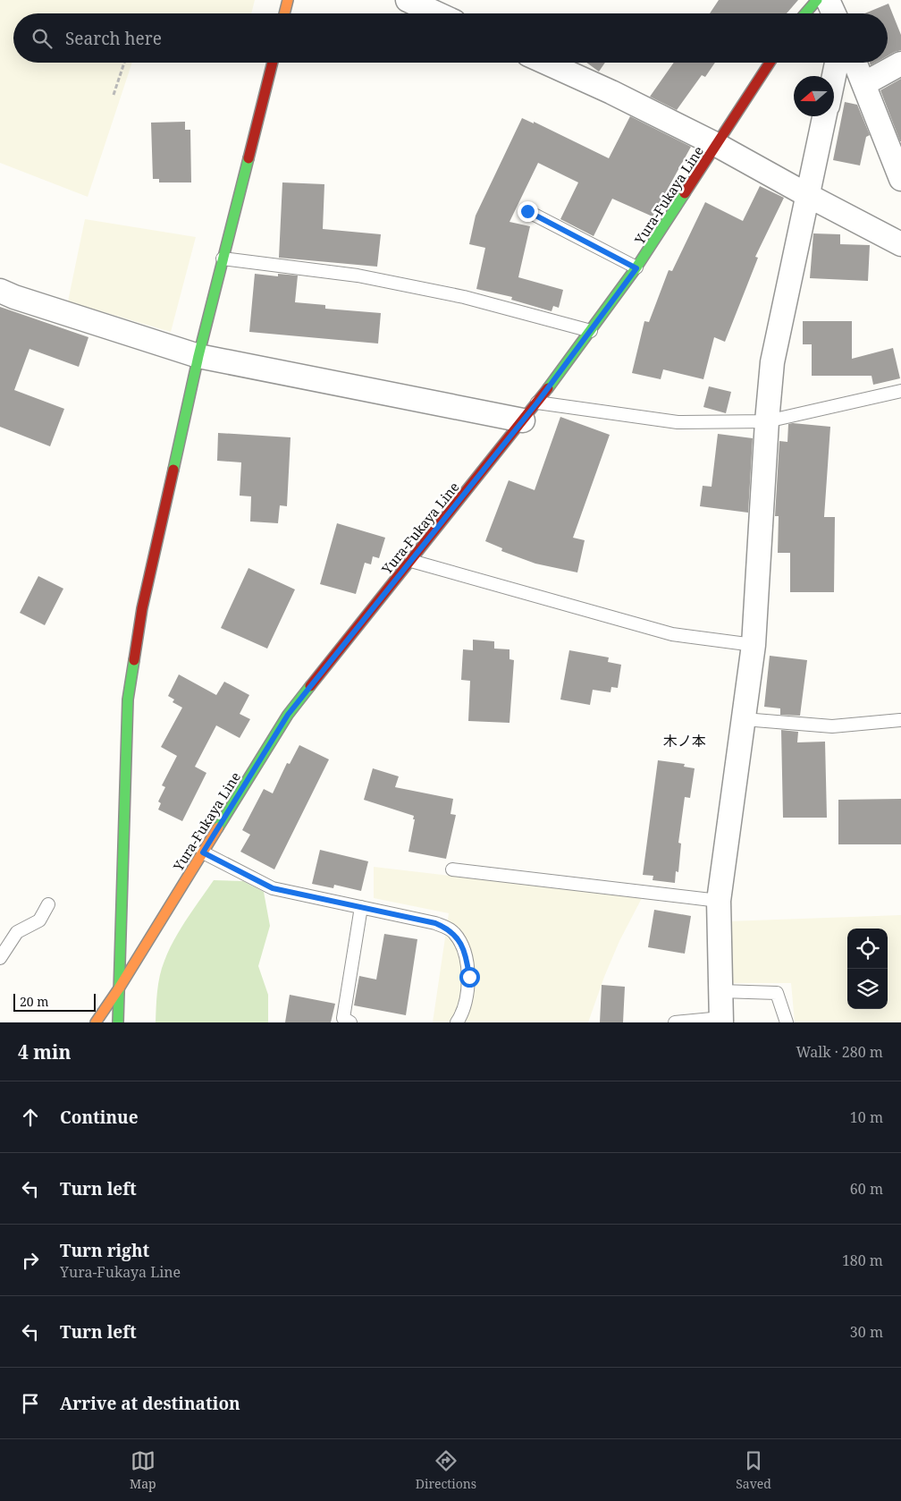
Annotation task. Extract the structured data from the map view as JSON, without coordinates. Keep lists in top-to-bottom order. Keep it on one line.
{"streets":{"main road":["Yura-Fukaya Line"]},"districts":["木ノ本"],"scale_bar":"20 m","north":"left","page":{"search":"Search here","scale":"20 m","heading":["4 min","Walk · 280 m"],"list":[["Continue","10 m"],["Turn left","60 m"],["Turn right","Yura-Fukaya Line","180 m"],["Turn left","30 m"],"Arrive at destination"],"nav":["Map","Directions","Saved"]}}
